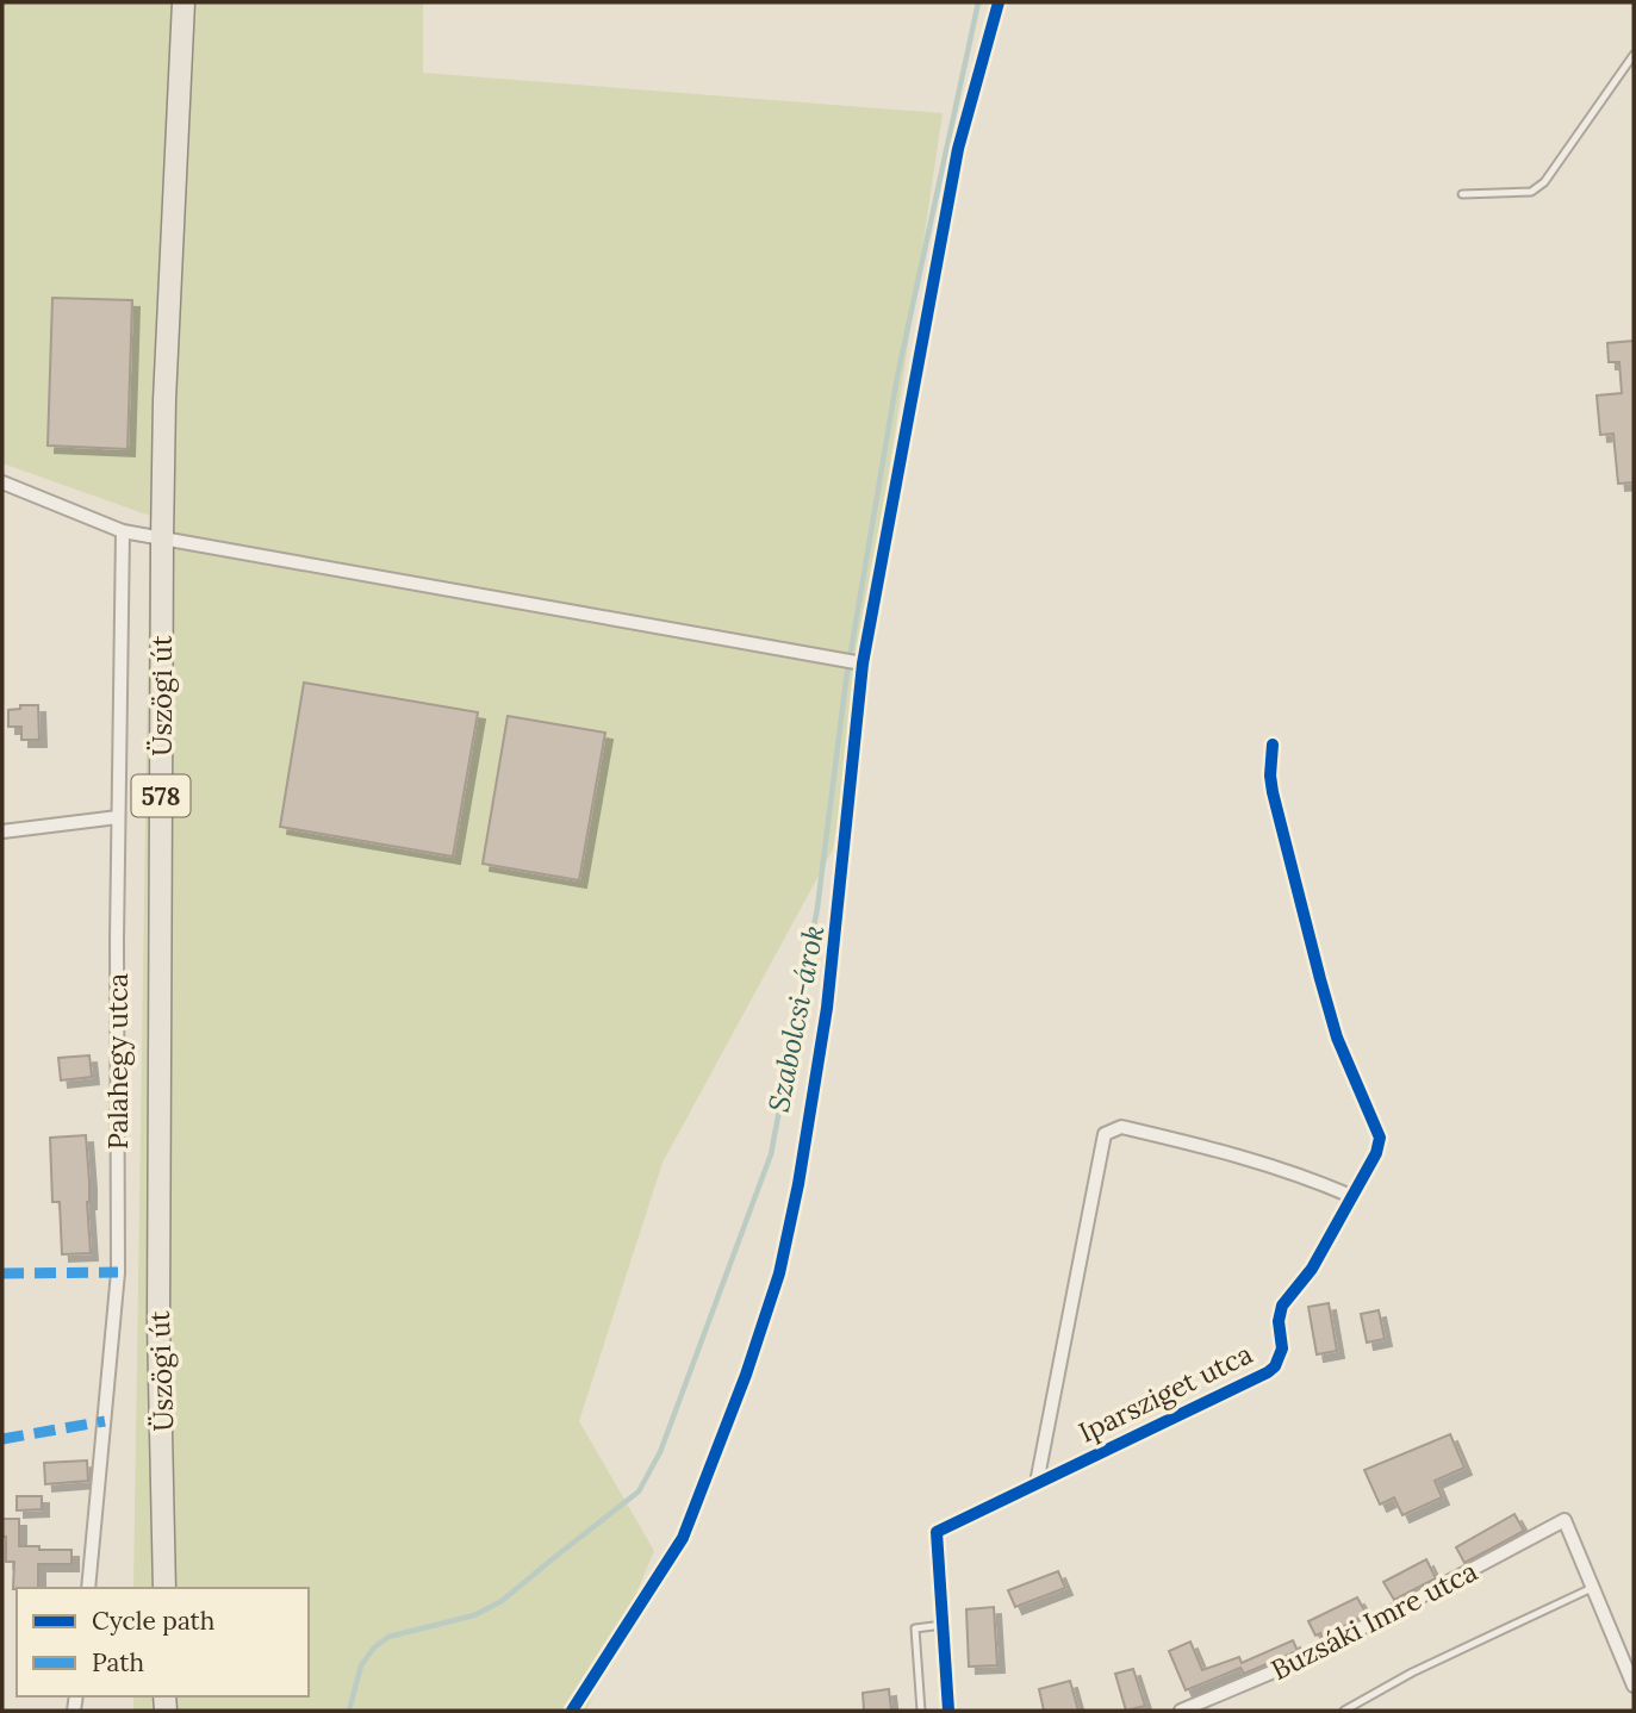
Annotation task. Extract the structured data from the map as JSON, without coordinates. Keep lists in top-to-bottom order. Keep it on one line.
{"streets":{"main road":["Üszögi út","578"],"street":["Palahegy utca","Iparsziget utca","Buzsáki Imre utca"]},"water":["Szabolcsi-árok"],"legend":["Cycle path","Path"]}
